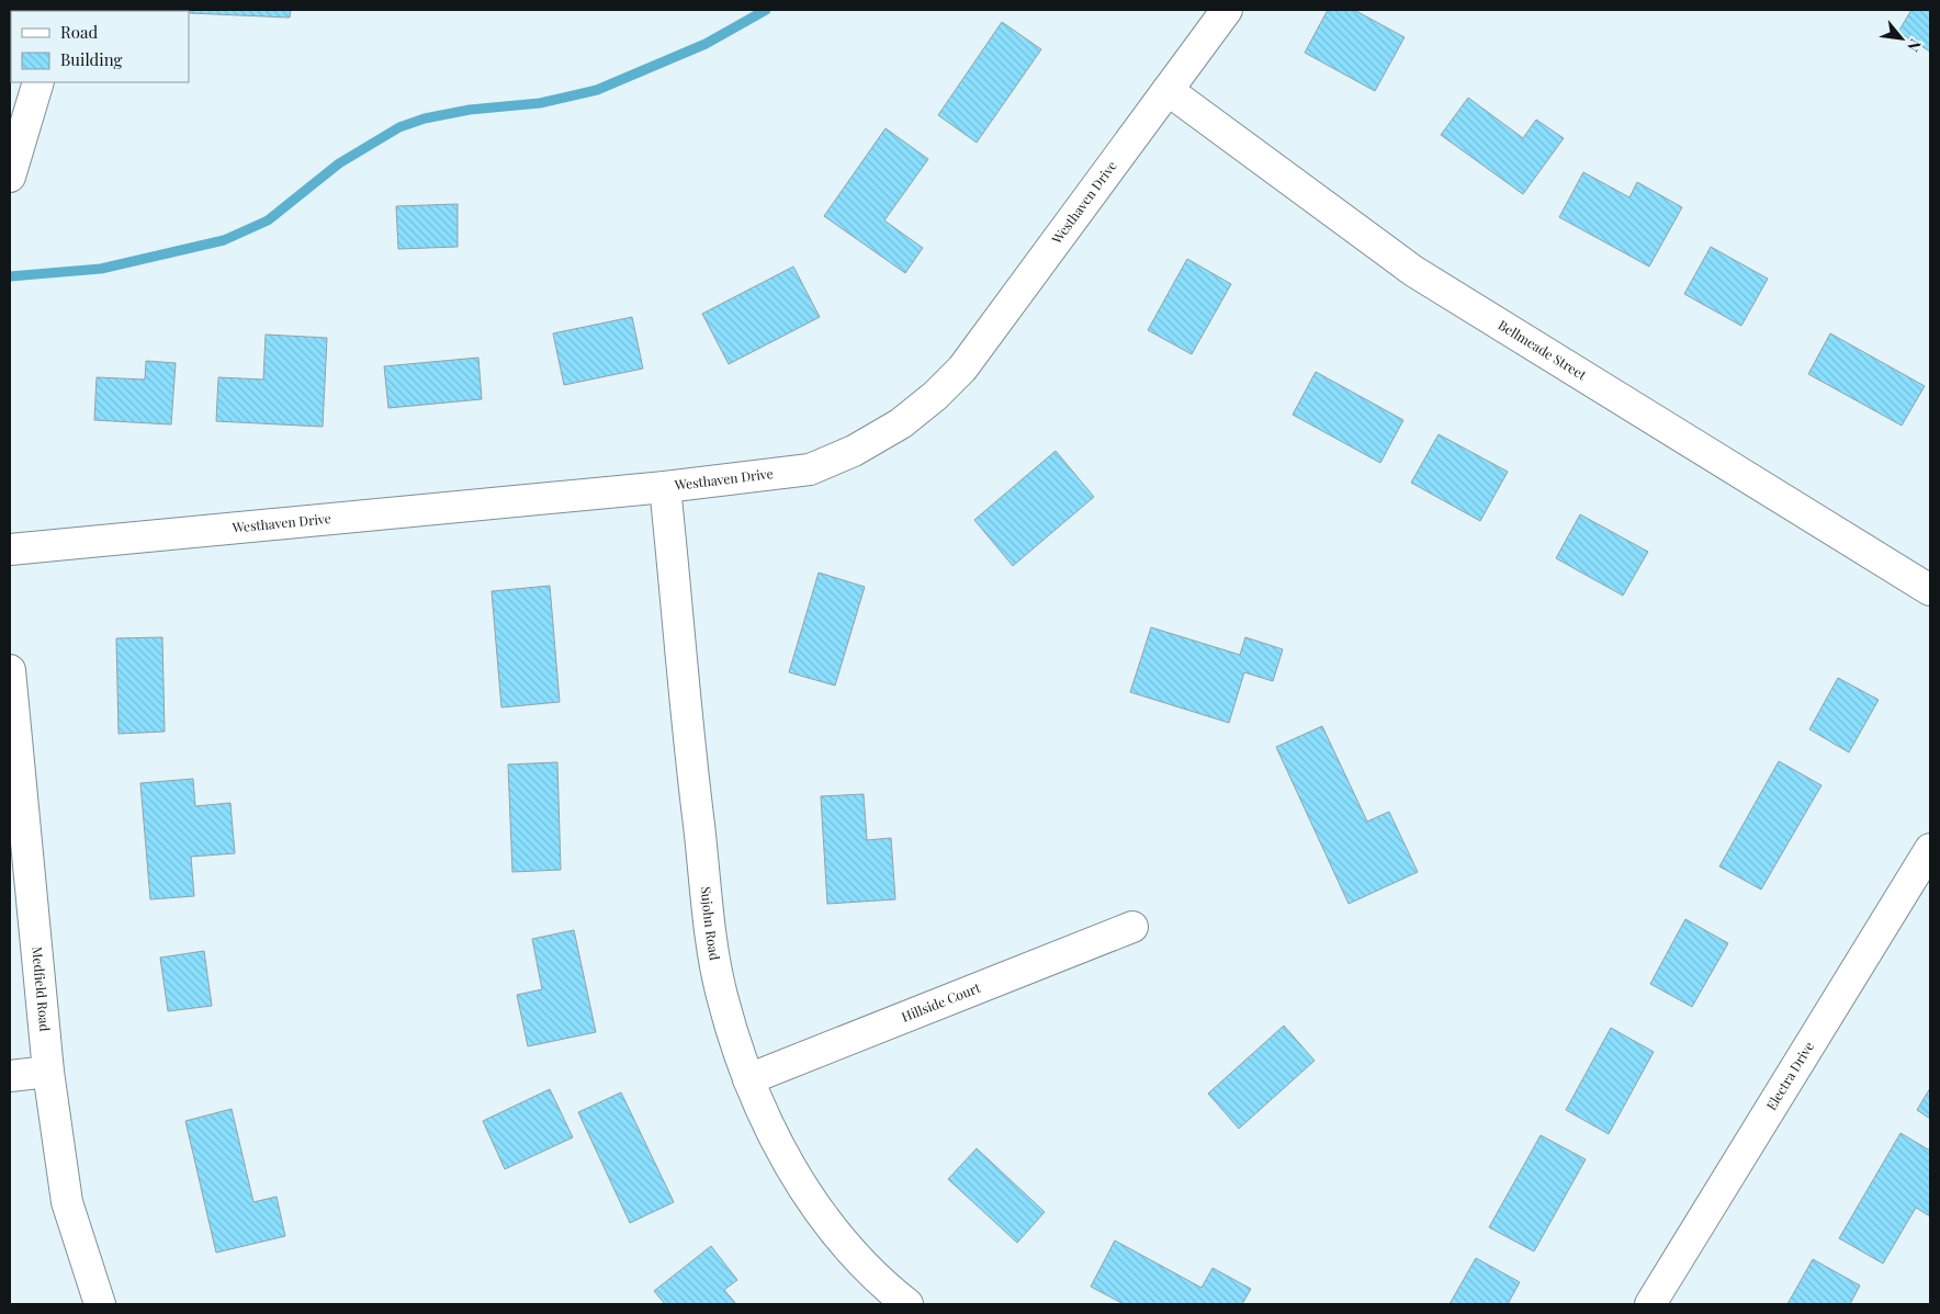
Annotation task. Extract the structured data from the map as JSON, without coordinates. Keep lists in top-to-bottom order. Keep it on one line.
{"streets":{"street":["Westhaven Drive","Bellmeade Street","Sujohn Road","Medfield Road","Hillside Court","Electra Drive"]},"crossings":[["Westhaven Drive","Bellmeade Street"],["Westhaven Drive","Sujohn Road"],["Sujohn Road","Hillside Court"]],"legend":["Road","Building"],"north":"bottom right"}
